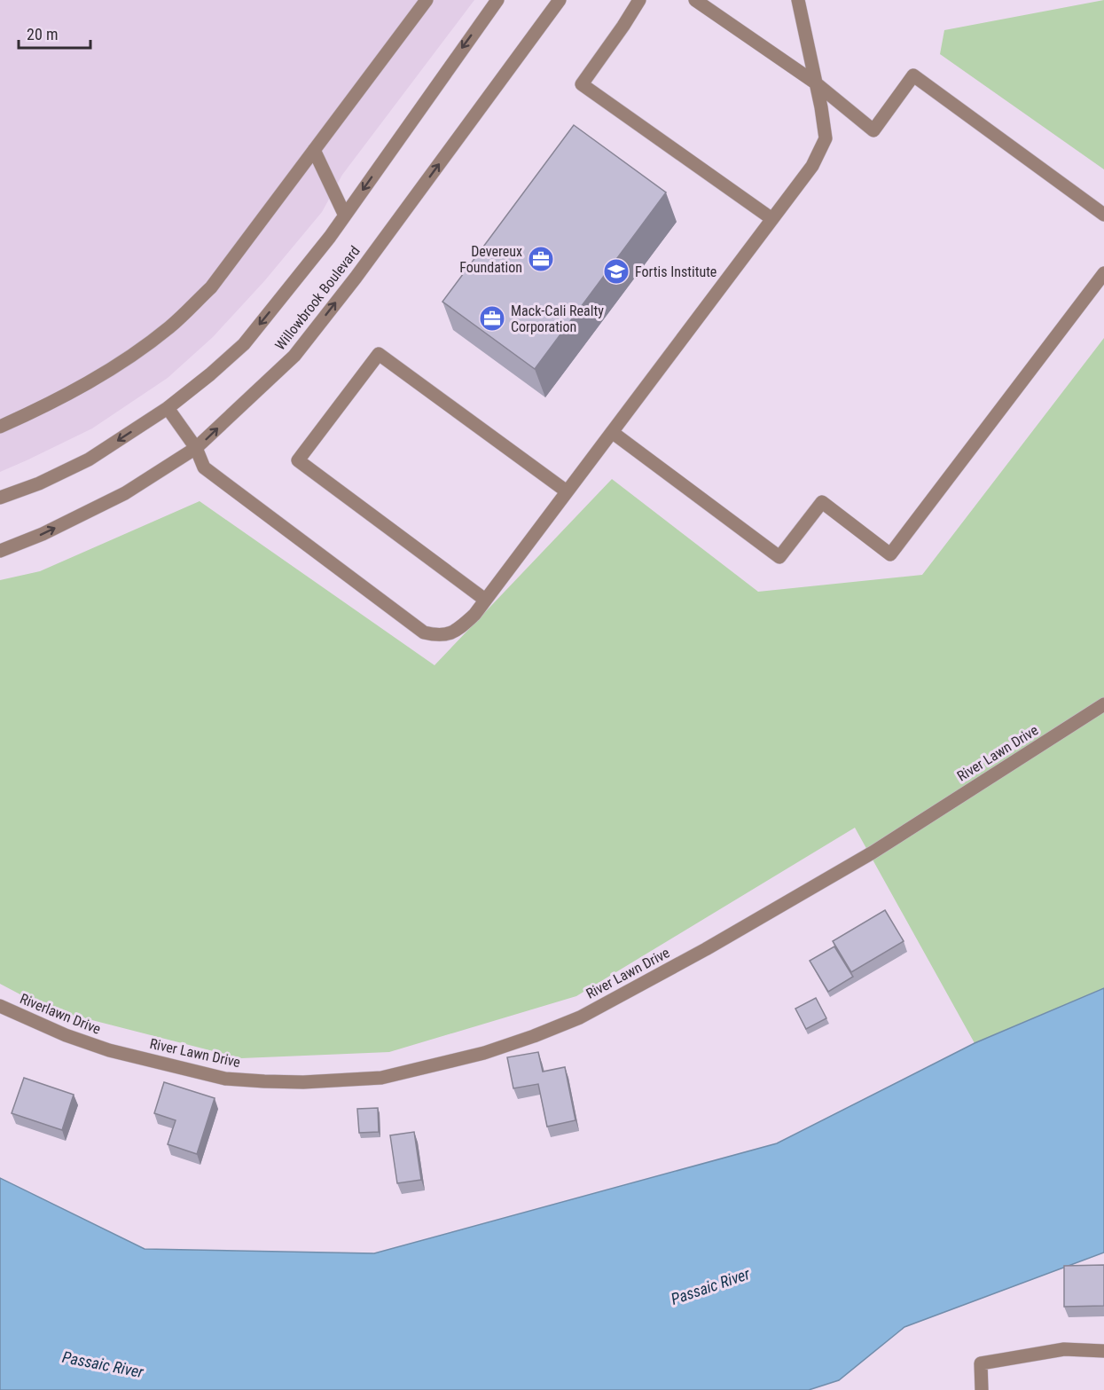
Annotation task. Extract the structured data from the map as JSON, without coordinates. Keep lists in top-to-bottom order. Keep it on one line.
{"streets":{"street":["Willowbrook Boulevard","River Lawn Drive","Riverlawn Drive"]},"crossings":[["River Lawn Drive","Riverlawn Drive"]],"water":["Passaic River"],"places":{"office":["Devereux Foundation","Mack-Cali Realty Corporation"],"school or university":["Fortis Institute"]},"scale_bar":"20 m"}
